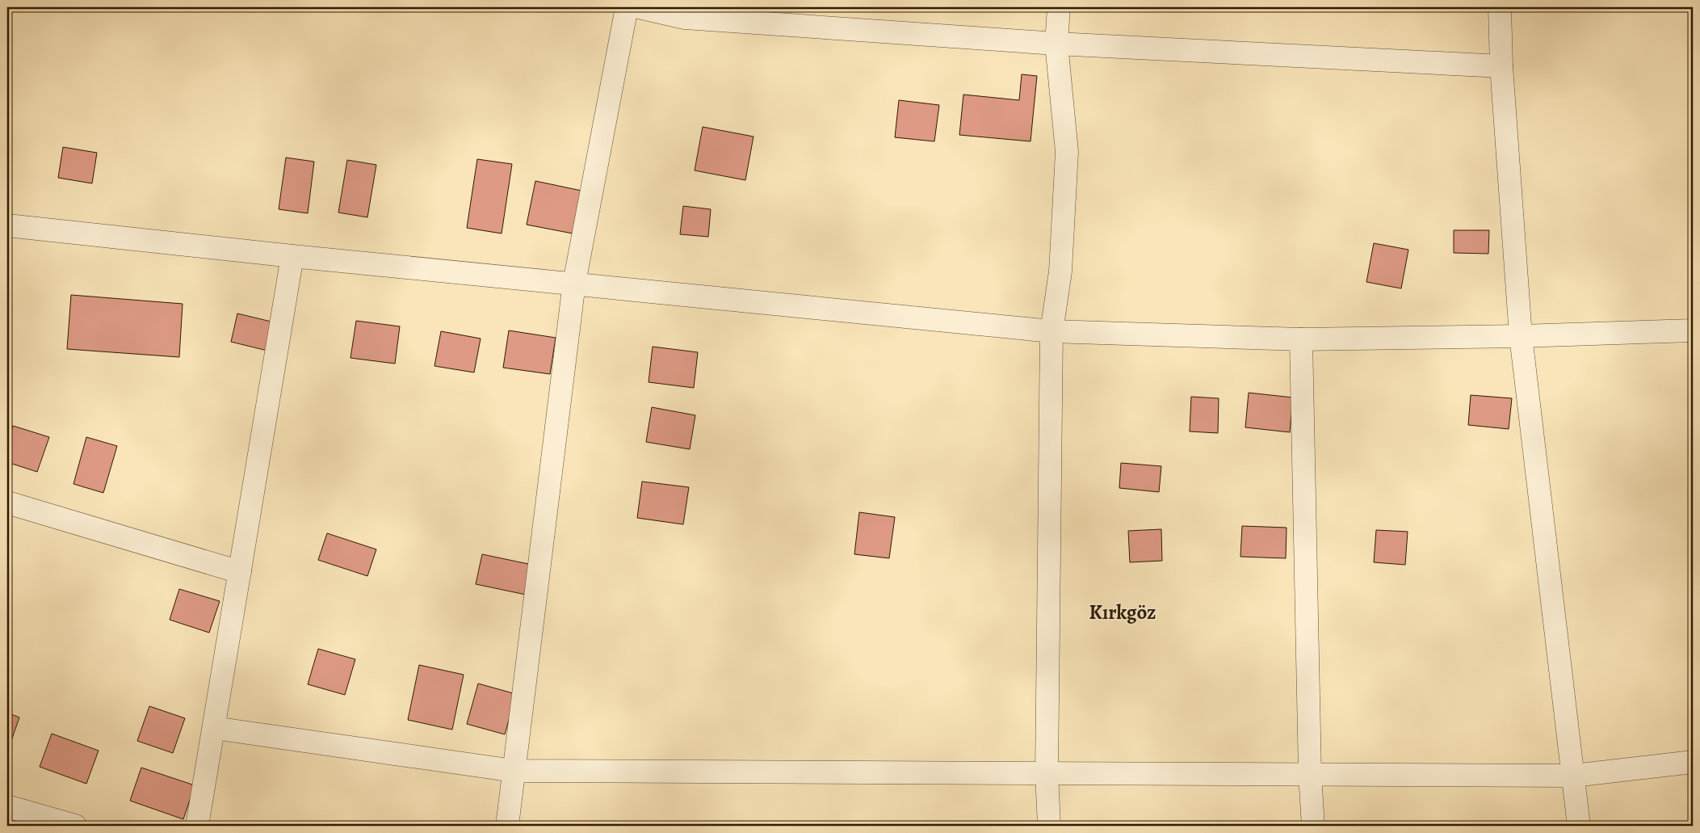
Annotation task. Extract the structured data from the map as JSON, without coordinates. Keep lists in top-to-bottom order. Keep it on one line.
{"districts":["Kırkgöz"]}
